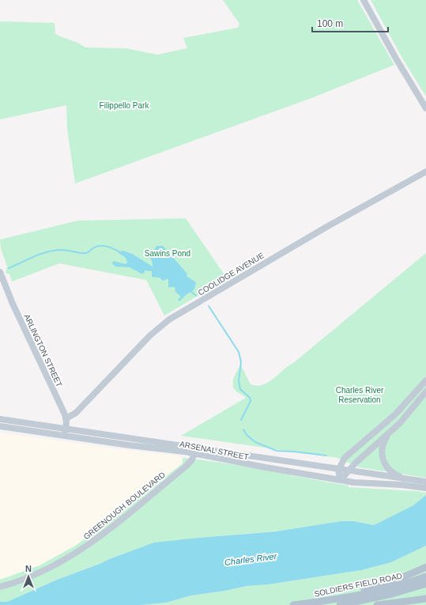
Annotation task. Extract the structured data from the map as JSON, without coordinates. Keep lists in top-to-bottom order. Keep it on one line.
{"streets":{"main road":["COOLIDGE AVENUE","ARLINGTON STREET","ARSENAL STREET","GREENOUGH BOULEVARD","SOLDIERS FIELD ROAD"]},"crossings":[["COOLIDGE AVENUE","ARLINGTON STREET"],["ARLINGTON STREET","ARSENAL STREET"],["ARSENAL STREET","GREENOUGH BOULEVARD"]],"water":["Charles River"],"parks":["Filippello Park","Sawins Pond","Charles River Reservation"],"scale_bar":"100 m","north":"top"}
